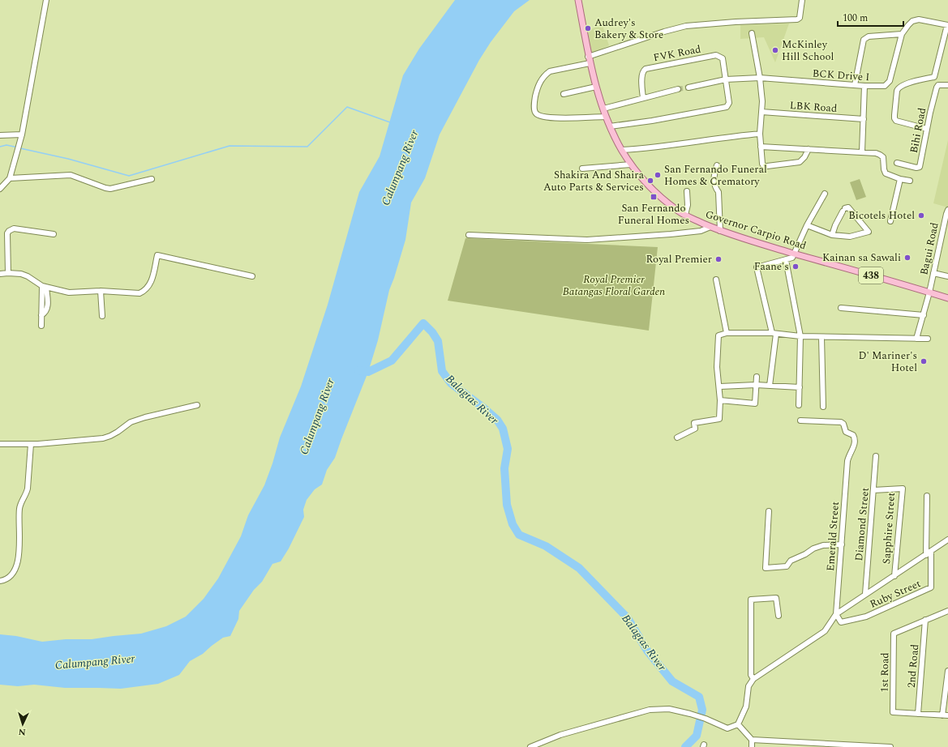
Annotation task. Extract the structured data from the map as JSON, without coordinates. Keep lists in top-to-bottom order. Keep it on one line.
{"streets":{"main road":["Governor Carpio Road","438"],"street":["FVK Road","BCK Drive I","LBK Road","Bihi Road","Bagui Road","Diamond Street","Sapphire Street","Emerald Street","Ruby Street","2nd Road","1st Road"]},"crossings":[["FVK Road","BCK Drive I"],["Governor Carpio Road","Bagui Road"],["Diamond Street","Sapphire Street"],["Emerald Street","Ruby Street"],["2nd Road","1st Road"]],"water":["Calumpang River","Balagtas River"],"parks":["Royal Premier Batangas Floral Garden"],"places":{"other":["Audrey's Bakery & Store","McKinley Hill School","San Fernando Funeral Homes & Crematory","Shakira And Shaira Auto Parts & Services","Bicotels Hotel","Kainan sa Sawali","Royal Premier","Faane's","D' Mariner's Hotel"],"transit":["San Fernando Funeral Homes"]},"scale_bar":"100 m","north":"bottom"}
